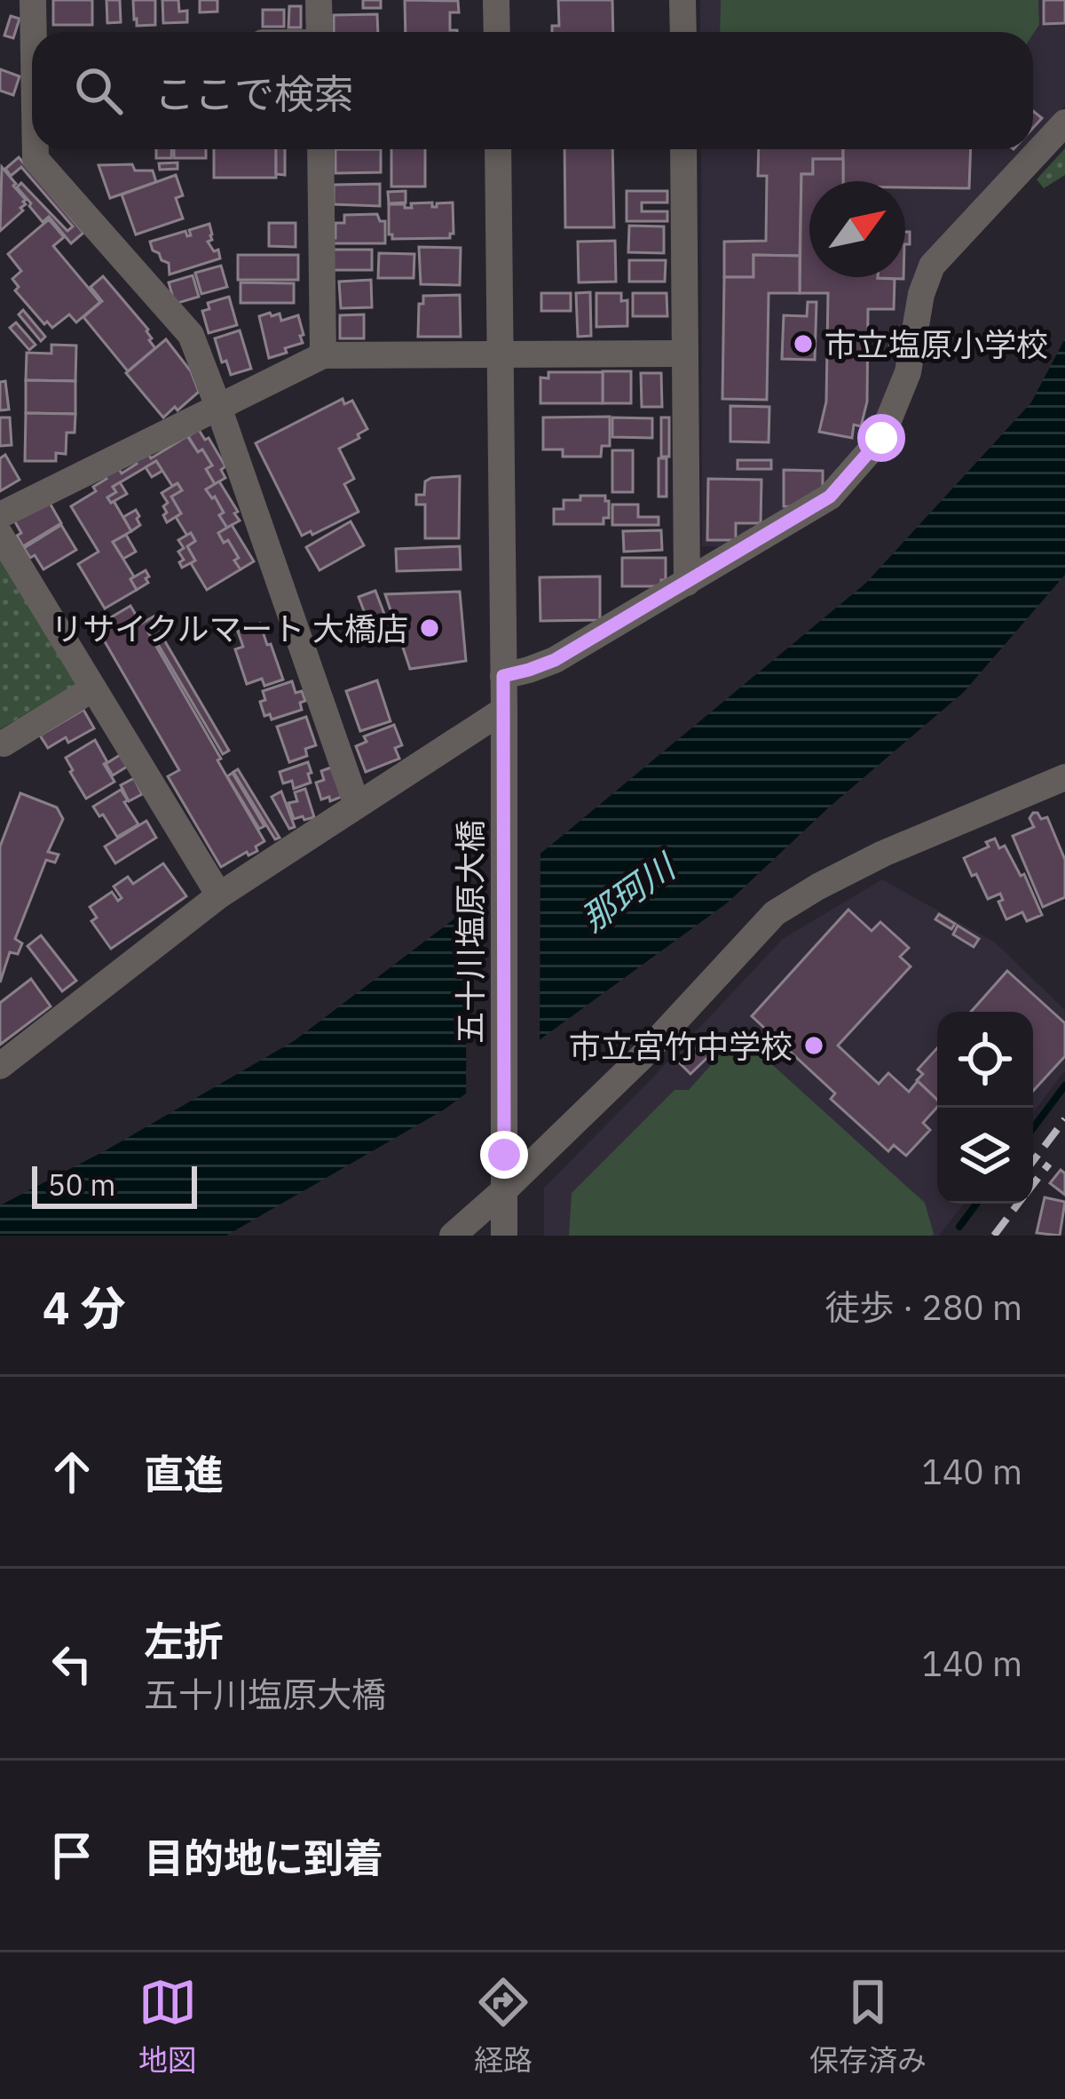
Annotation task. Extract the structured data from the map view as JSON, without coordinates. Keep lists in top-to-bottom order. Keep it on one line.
{"streets":{"street":["五十川塩原大橋"]},"water":["那珂川"],"places":["市立塩原小学校","リサイクルマート 大橋店","市立宮竹中学校"],"scale_bar":"50 m","north":"top right","page":{"search":"ここで検索","scale":"50 m","heading":["4 分","徒歩 · 280 m"],"list":[["直進","140 m"],["左折","五十川塩原大橋","140 m"],"目的地に到着"],"nav":["地図","経路","保存済み"]}}
